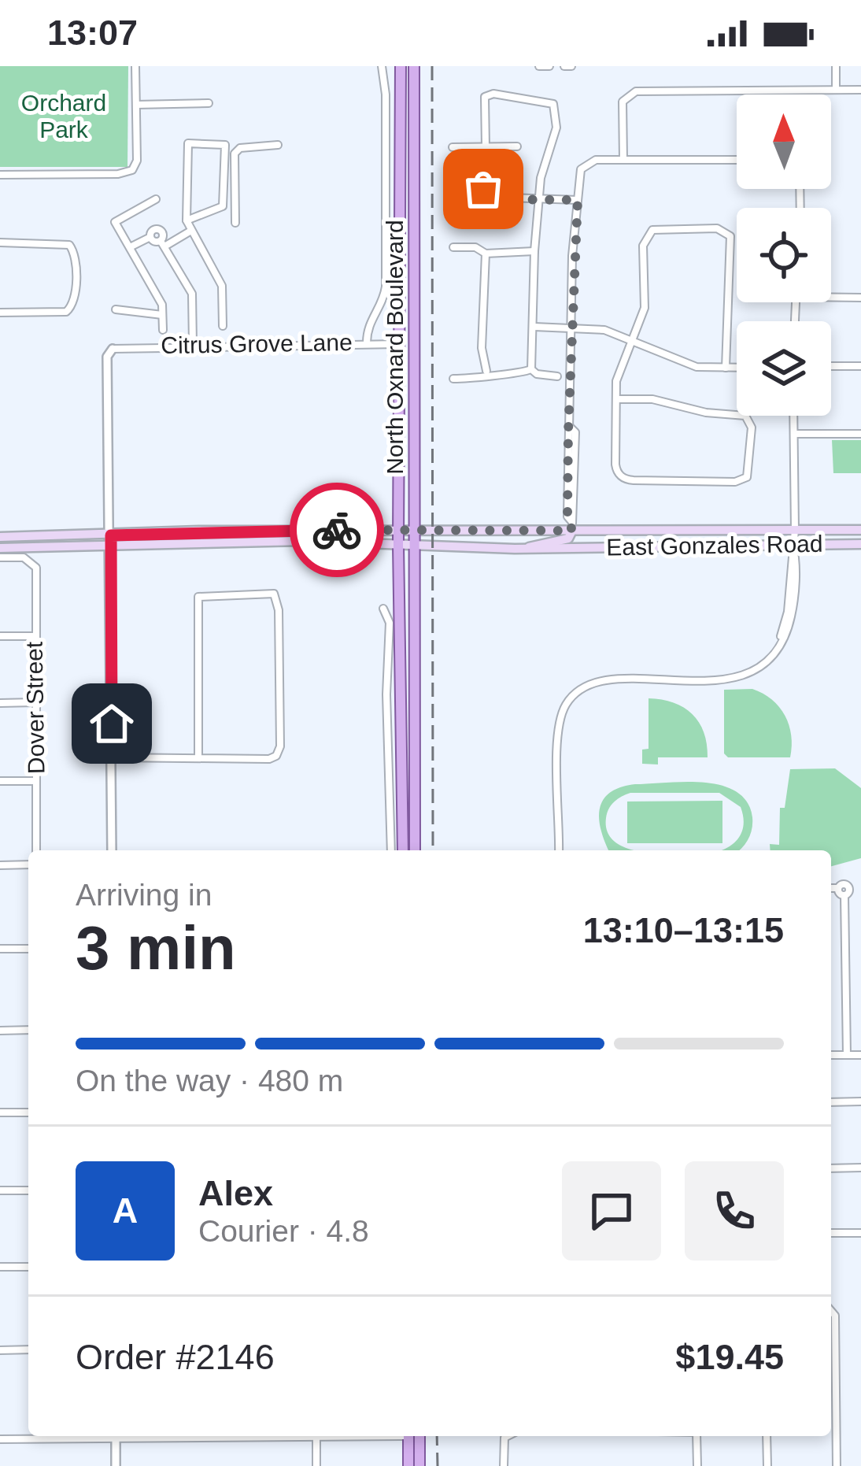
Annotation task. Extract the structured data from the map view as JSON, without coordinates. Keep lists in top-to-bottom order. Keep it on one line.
{"streets":{"main road":["North Oxnard Boulevard","East Gonzales Road"],"street":["Citrus Grove Lane","Dover Street"]},"crossings":[["Citrus Grove Lane","North Oxnard Boulevard"],["North Oxnard Boulevard","East Gonzales Road"]],"parks":["Orchard Park"],"north":"top","page":{"status":"13:07","heading":["3 min","Arriving in","13:10–13:15"],"panel":["Alex","Courier · 4.8","Order #2146","$19.45"],"bar":"On the way · 480 m","round":"A"}}
